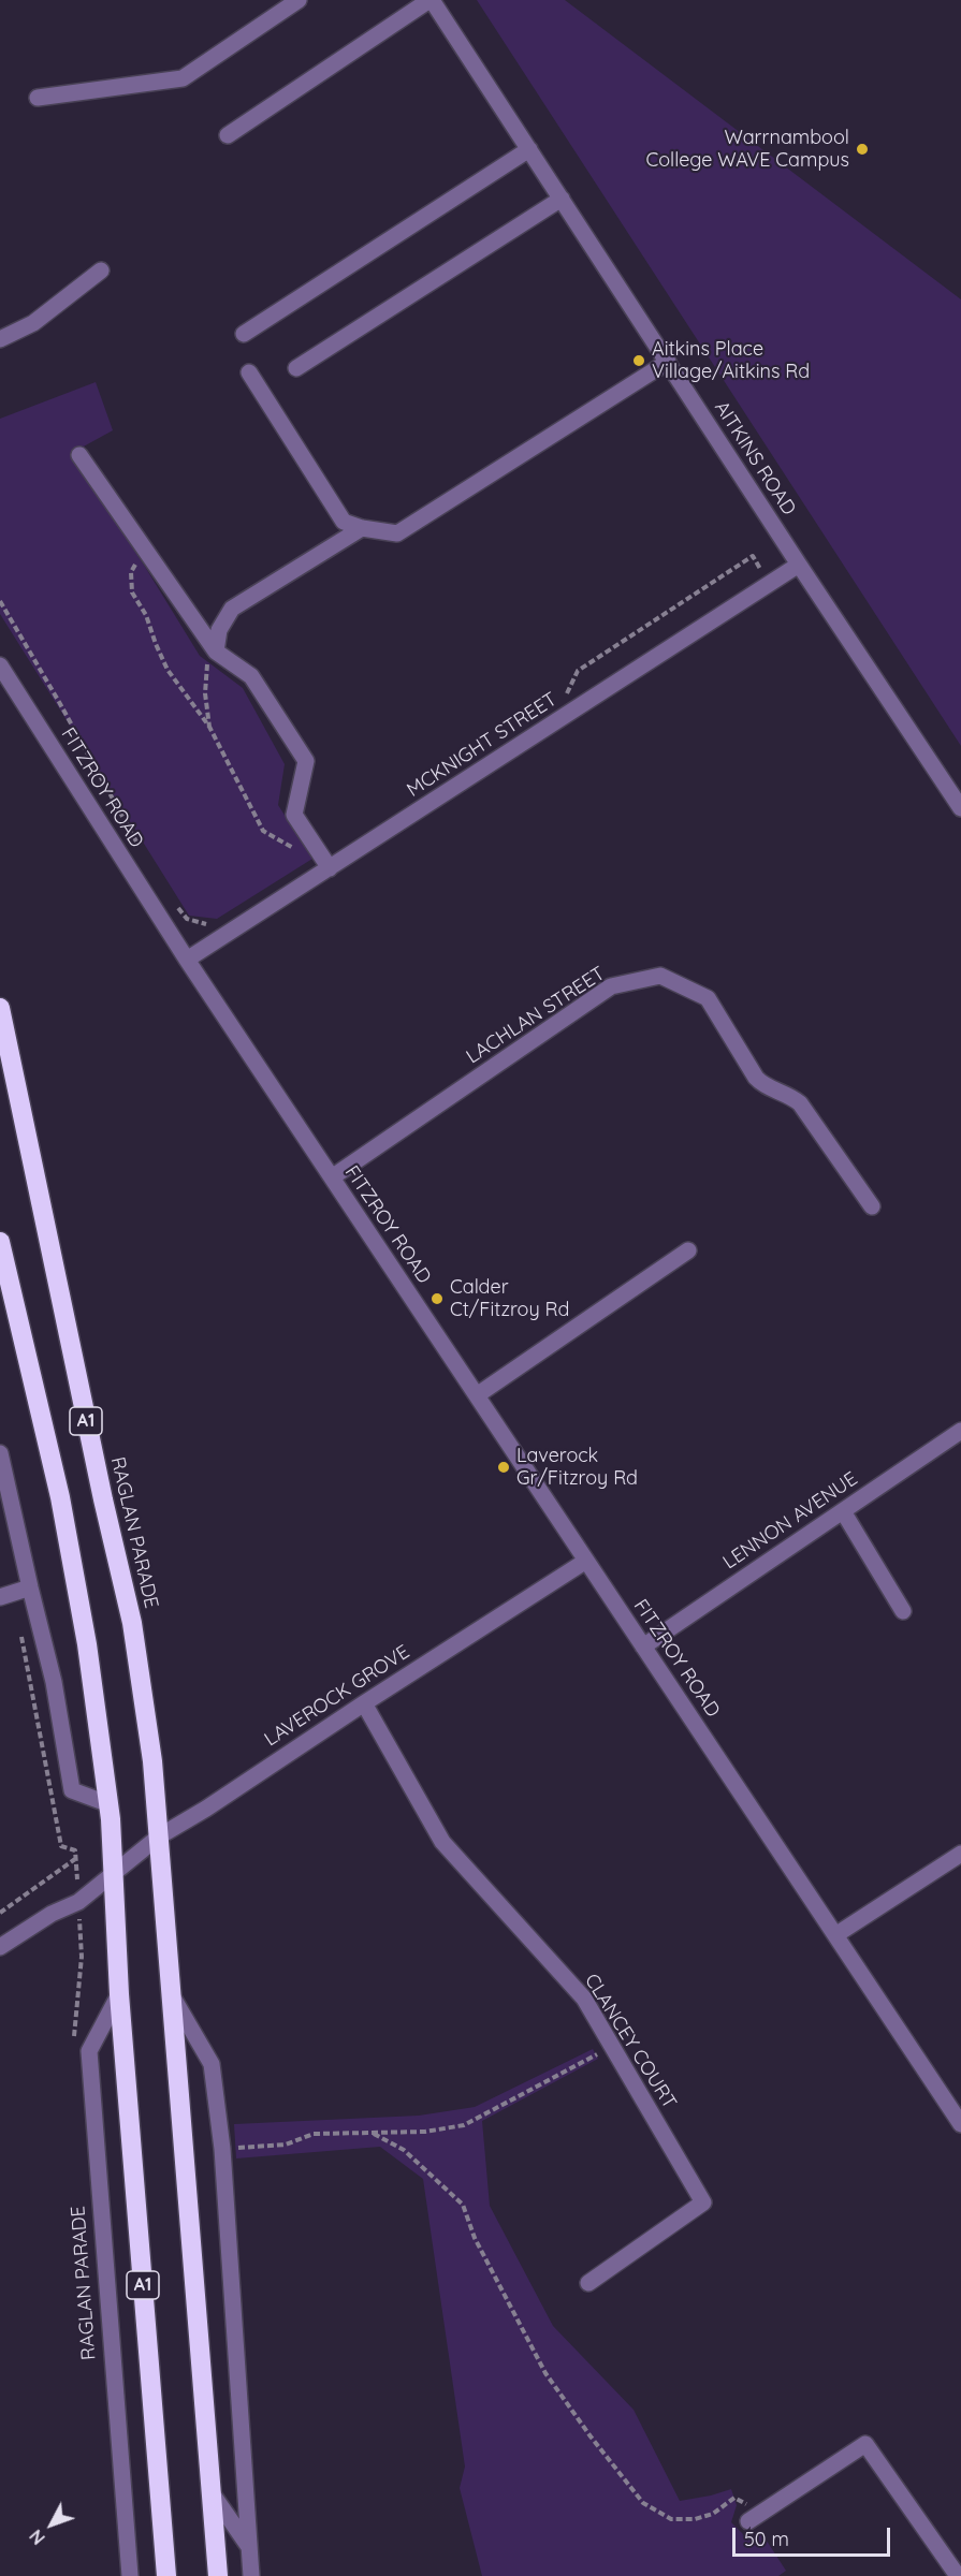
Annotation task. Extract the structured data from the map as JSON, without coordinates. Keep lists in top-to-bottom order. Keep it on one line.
{"streets":{"highway":["A1","RAGLAN PARADE"],"street":["AITKINS ROAD","MCKNIGHT STREET","FITZROY ROAD","LACHLAN STREET","LENNON AVENUE","LAVEROCK GROVE","CLANCEY COURT"]},"crossings":[["AITKINS ROAD","MCKNIGHT STREET"],["MCKNIGHT STREET","FITZROY ROAD"],["FITZROY ROAD","LACHLAN STREET"],["FITZROY ROAD","LENNON AVENUE"],["FITZROY ROAD","LAVEROCK GROVE"],["A1","RAGLAN PARADE"],["A1","LAVEROCK GROVE"],["RAGLAN PARADE","LAVEROCK GROVE"],["LAVEROCK GROVE","CLANCEY COURT"]],"places":["Warrnambool College WAVE Campus","Aitkins Place Village/Aitkins Rd","Calder Ct/Fitzroy Rd","Laverock Gr/Fitzroy Rd"],"scale_bar":"50 m","north":"bottom left"}
